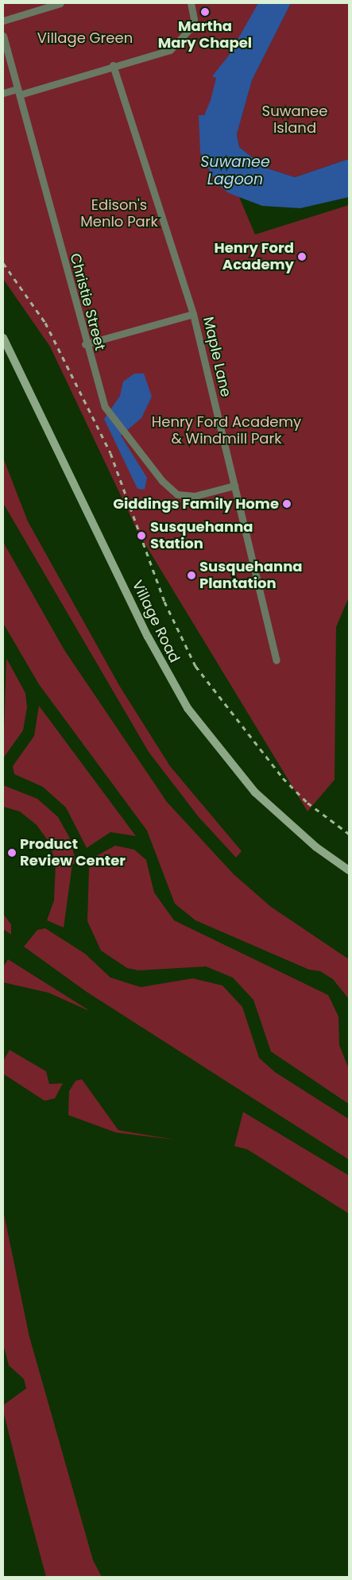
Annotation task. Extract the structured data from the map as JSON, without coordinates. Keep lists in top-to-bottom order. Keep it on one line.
{"streets":{"street":["Christie Street","Maple Lane","Village Road"]},"crossings":[["Christie Street","Maple Lane"]],"water":["Suwanee Lagoon"],"parks":["Village Green","Suwanee Island","Edison's Menlo Park","Henry Ford Academy & Windmill Park"],"places":["Martha Mary Chapel","Henry Ford Academy","Giddings Family Home","Susquehanna Station","Susquehanna Plantation","Product Review Center"]}
